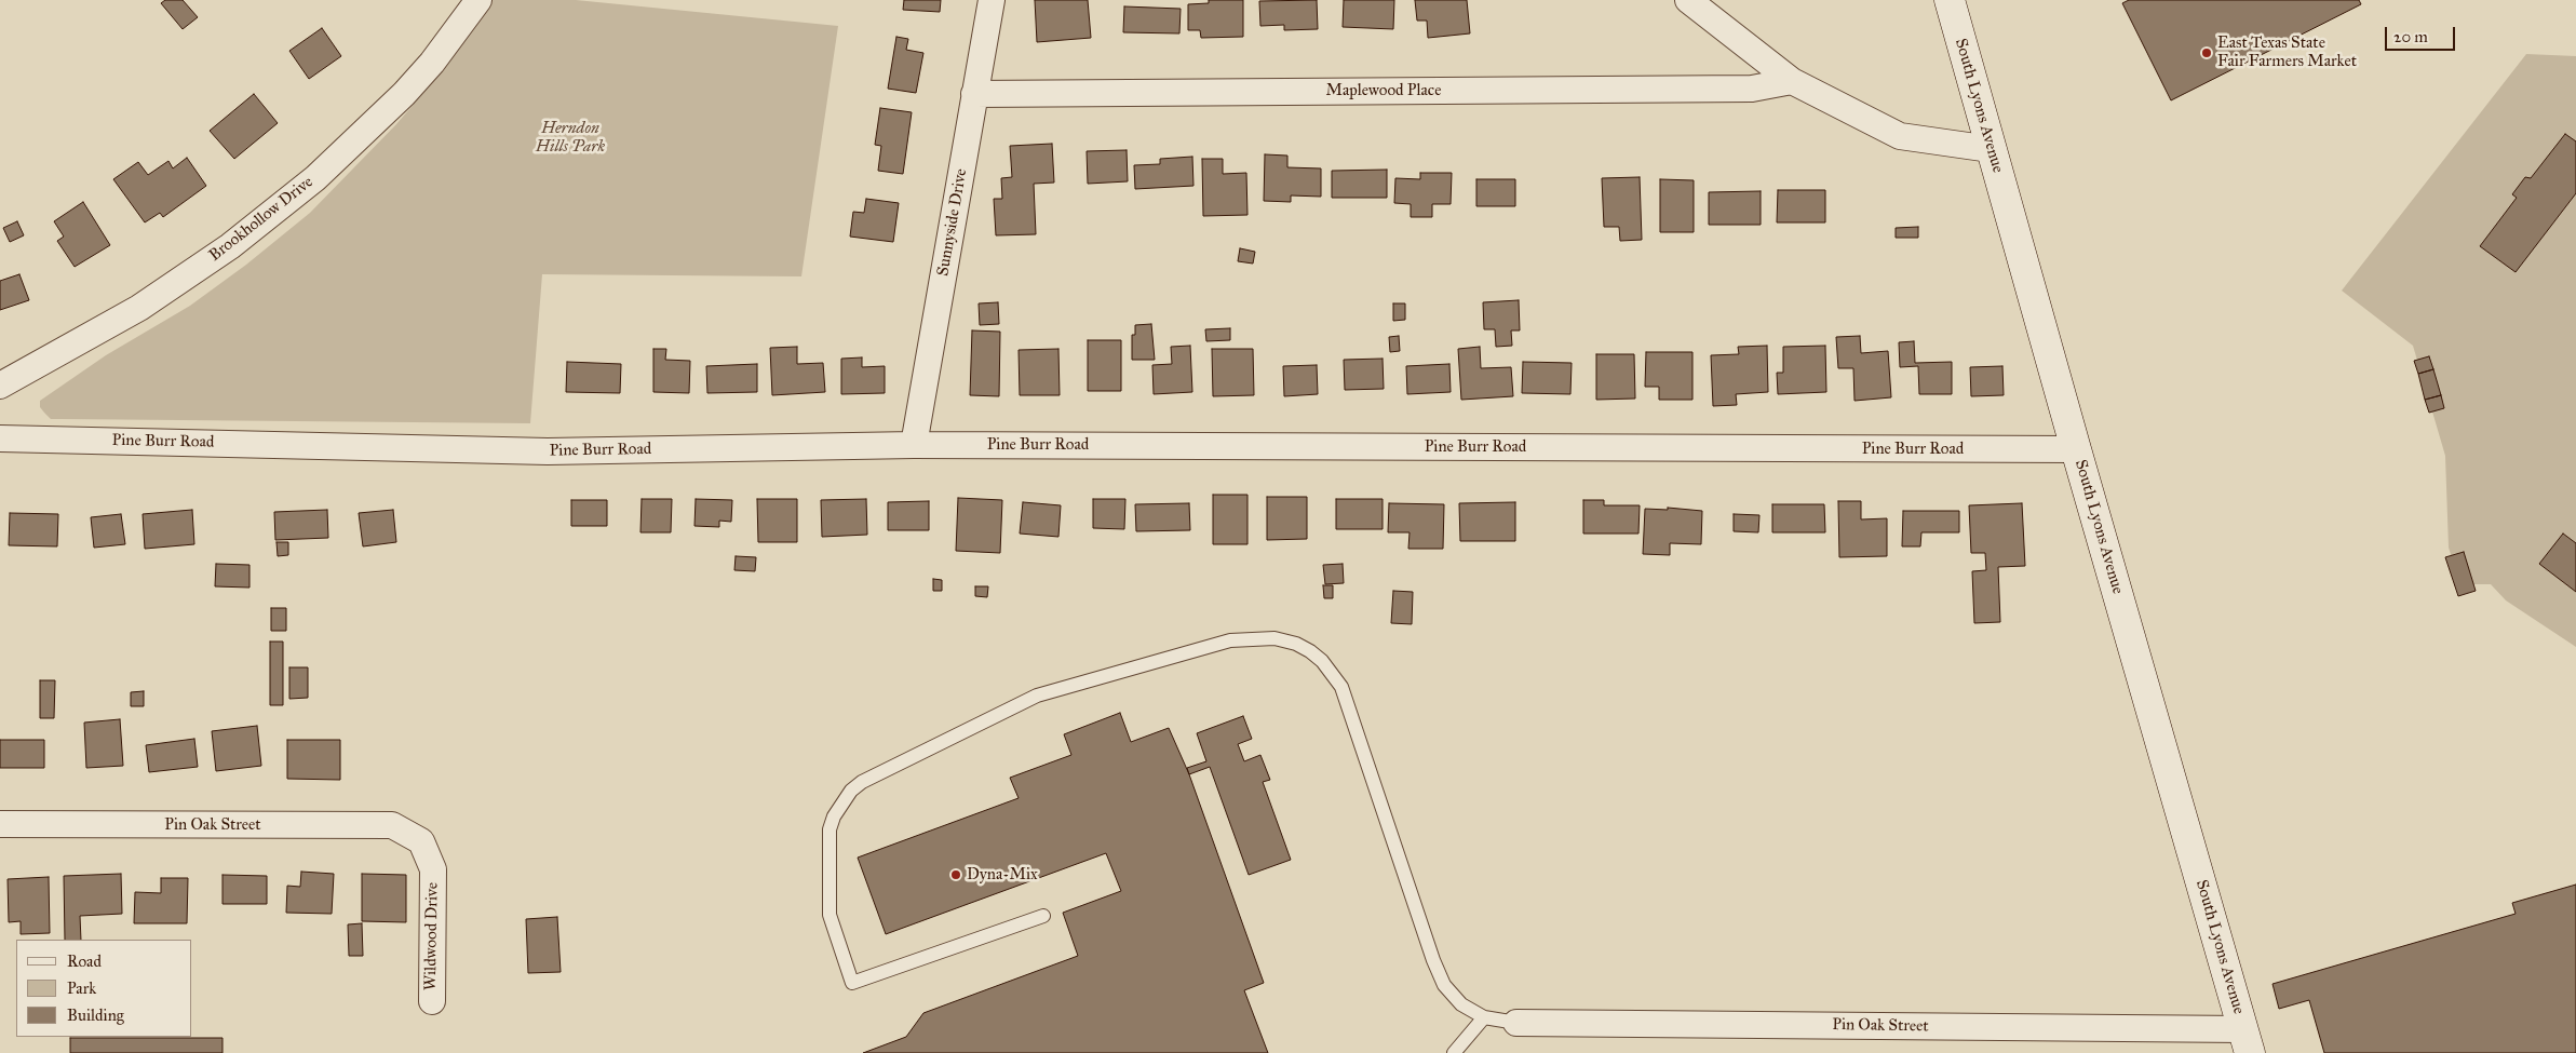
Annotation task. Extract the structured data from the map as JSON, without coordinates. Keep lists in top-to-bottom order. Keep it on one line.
{"streets":{"street":["Maplewood Place","South Lyons Avenue","Brookhollow Drive","Sunnyside Drive","Pine Burr Road","Pin Oak Street","Wildwood Drive"]},"crossings":[["Maplewood Place","Sunnyside Drive"],["South Lyons Avenue","Pine Burr Road"],["South Lyons Avenue","Pin Oak Street"],["Sunnyside Drive","Pine Burr Road"],["Pin Oak Street","Wildwood Drive"]],"parks":["Herndon Hills Park"],"places":["East Texas State Fair Farmers Market","Dyna-Mix"],"legend":["Road","Park","Building"],"scale_bar":"20 m"}
